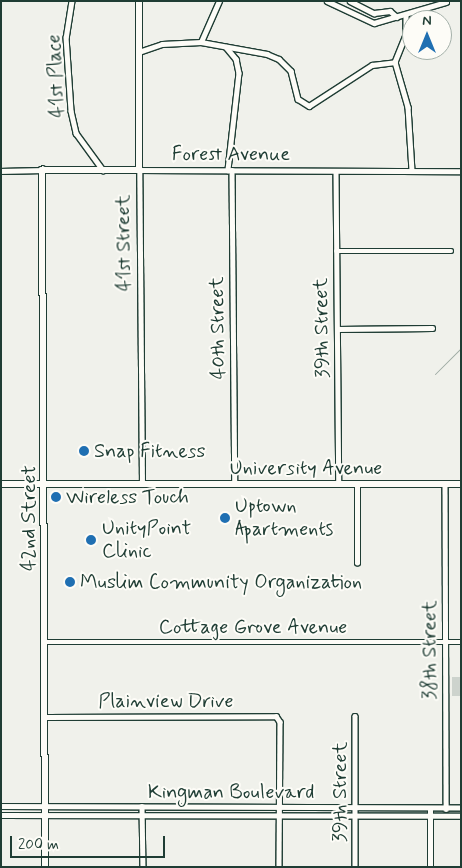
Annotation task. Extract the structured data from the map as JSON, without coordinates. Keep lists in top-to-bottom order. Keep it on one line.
{"streets":{"main road":["University Avenue"],"street":["41st Place","Forest Avenue","41st Street","40th Street","39th Street","42nd Street","Cottage Grove Avenue","38th Street","Plainview Drive","Kingman Boulevard"]},"crossings":[["41st Place","Forest Avenue"],["Forest Avenue","41st Street"],["Forest Avenue","40th Street"],["Forest Avenue","39th Street"],["Forest Avenue","42nd Street"],["41st Street","University Avenue"],["40th Street","University Avenue"],["39th Street","University Avenue"],["39th Street","Kingman Boulevard"],["University Avenue","42nd Street"],["University Avenue","38th Street"],["42nd Street","Cottage Grove Avenue"],["42nd Street","Plainview Drive"],["42nd Street","Kingman Boulevard"],["Cottage Grove Avenue","38th Street"],["38th Street","Kingman Boulevard"],["Plainview Drive","Kingman Boulevard"]],"places":["Snap Fitness","Wireless Touch","Uptown Apartments","UnityPoint Clinic","Muslim Community Organization"],"scale_bar":"200 m","north":"top"}
